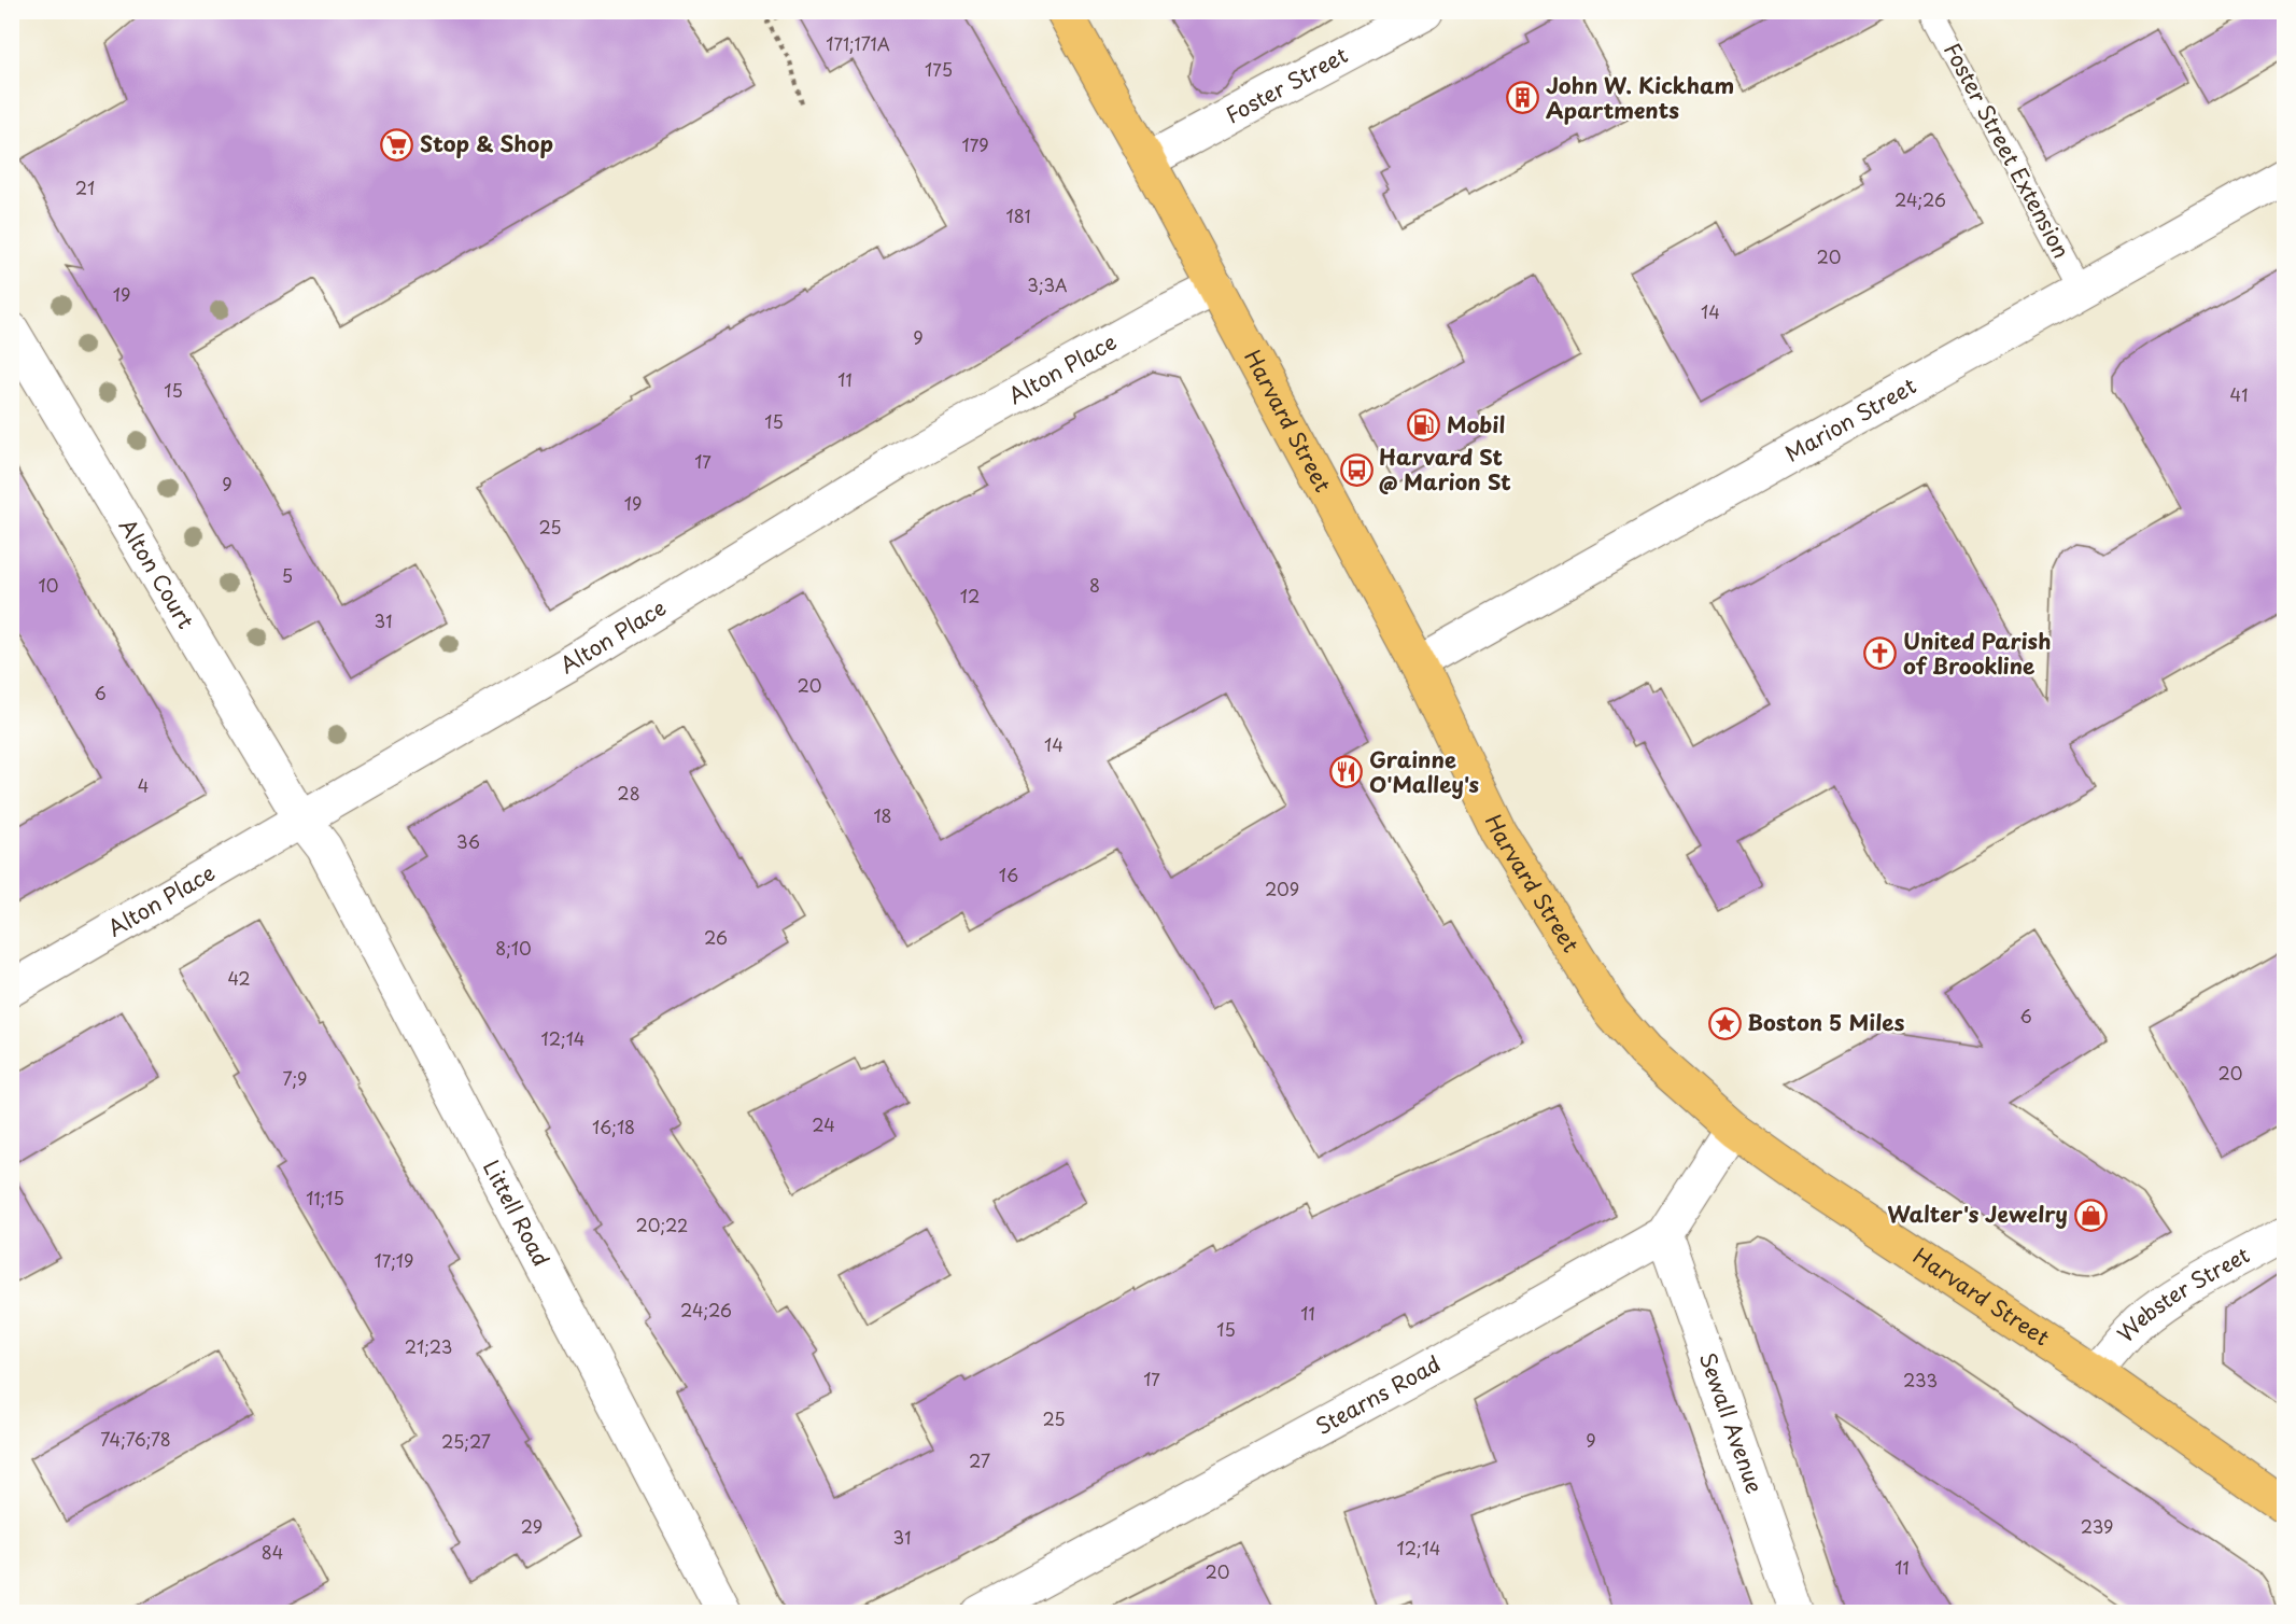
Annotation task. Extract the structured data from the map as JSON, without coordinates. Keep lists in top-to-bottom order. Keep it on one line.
{"streets":{"main road":["Harvard Street"],"street":["Foster Street","Alton Place","Marion Street","Alton Court","Littell Road","Webster Street","Stearns Road","Sewall Avenue"],"lane":["Foster Street Extension"]},"crossings":[["Foster Street","Harvard Street"],["Foster Street Extension","Marion Street"],["Alton Place","Harvard Street"],["Alton Place","Alton Court"],["Alton Place","Littell Road"],["Harvard Street","Marion Street"],["Harvard Street","Webster Street"],["Harvard Street","Stearns Road"],["Alton Court","Littell Road"],["Stearns Road","Sewall Avenue"]],"places":{"building":["John W. Kickham Apartments"],"supermarket":["Stop & Shop"],"fuel station":["Mobil"],"bus stop":["Harvard St @ Marion St"],"church":["United Parish of Brookline"],"restaurant":["Grainne O'Malley's"],"place":["Boston 5 Miles"],"shop":["Walter's Jewelry"]},"house_numbers":["171;171A","175","179","21","24;26","181","20","3;3A","19","14","9","11","15","41","15","17","9","19","25","5","10","8","12","31","20","6","14","4","28","18","36","16","209","26","8;10","42","6","12;14","20","7;9","24","16;18","11;15","20;22","17;19","24;26","11","15","21;23","17","233","25","74;76;78","9","25;27","27","29","239","31","12;14","84","11","20"]}
